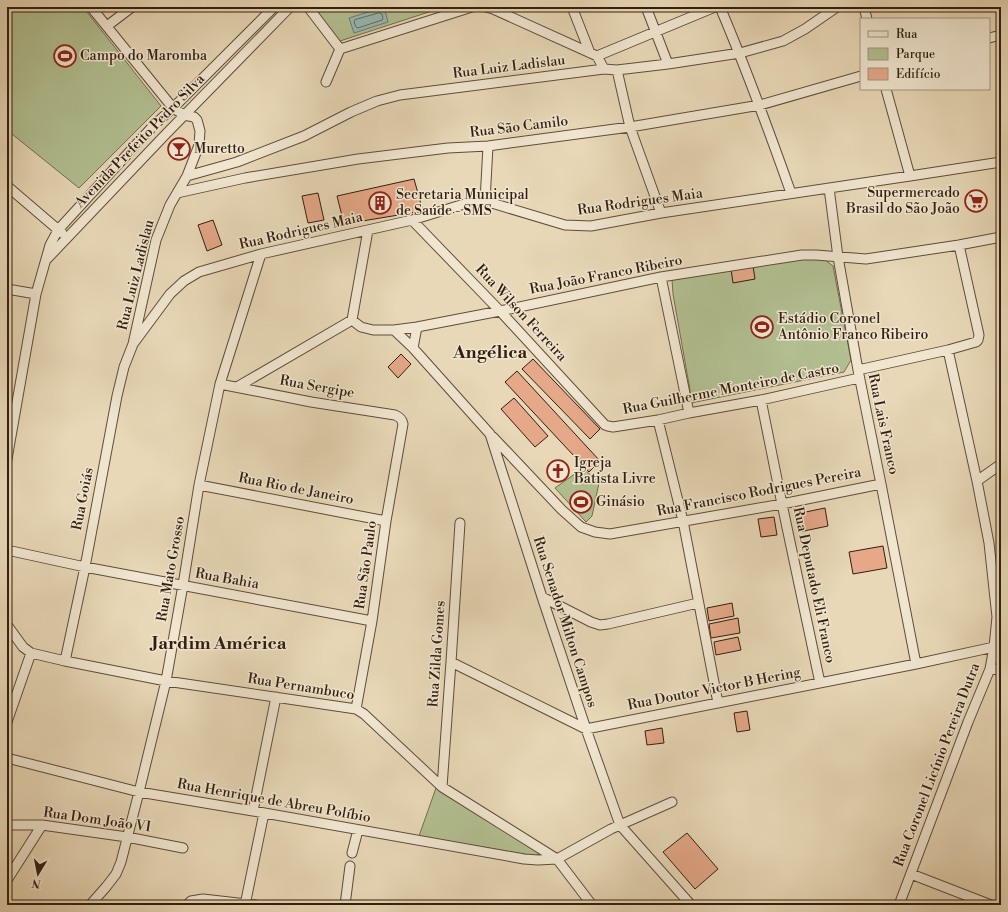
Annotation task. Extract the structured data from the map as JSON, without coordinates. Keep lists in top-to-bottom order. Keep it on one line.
{"streets":{"street":["Rua Luiz Ladislau","Rua São Camilo","Avenida Prefeito Pedro Silva","Rua Rodrigues Maia","Rua João Franco Ribeiro","Rua Wilson Ferreira","Rua Sergipe","Rua Guilherme Monteiro de Castro","Rua Lais Franco","Rua Rio de Janeiro","Rua Francisco Rodrigues Pereira","Rua Goiás","Rua São Paulo","Rua Mato Grosso","Rua Bahia","Rua Deputado Eli Franco","Rua Senador Milton Campos","Rua Zilda Gomes","Rua Pernambuco","Rua Doutor Victor B Hering","Rua Coronel Licínio Pereira Dutra","Rua Henrique de Abreu Políbio","Rua Dom João VI"]},"crossings":[["Rua Luiz Ladislau","Rua São Camilo"],["Rua Luiz Ladislau","Avenida Prefeito Pedro Silva"],["Rua Luiz Ladislau","Rua Rodrigues Maia"],["Rua Luiz Ladislau","Rua Goiás"],["Rua Rodrigues Maia","Rua Wilson Ferreira"],["Rua Rodrigues Maia","Rua Lais Franco"],["Rua Rodrigues Maia","Rua Goiás"],["Rua Rodrigues Maia","Rua Mato Grosso"],["Rua João Franco Ribeiro","Rua Wilson Ferreira"],["Rua João Franco Ribeiro","Rua Guilherme Monteiro de Castro"],["Rua João Franco Ribeiro","Rua Lais Franco"],["Rua João Franco Ribeiro","Rua Senador Milton Campos"],["Rua Wilson Ferreira","Rua Guilherme Monteiro de Castro"],["Rua Sergipe","Rua São Paulo"],["Rua Sergipe","Rua Mato Grosso"],["Rua Guilherme Monteiro de Castro","Rua Lais Franco"],["Rua Guilherme Monteiro de Castro","Rua Deputado Eli Franco"],["Rua Guilherme Monteiro de Castro","Rua Coronel Licínio Pereira Dutra"],["Rua Lais Franco","Rua Francisco Rodrigues Pereira"],["Rua Lais Franco","Rua Doutor Victor B Hering"],["Rua Rio de Janeiro","Rua São Paulo"],["Rua Rio de Janeiro","Rua Mato Grosso"],["Rua Francisco Rodrigues Pereira","Rua Deputado Eli Franco"],["Rua Francisco Rodrigues Pereira","Rua Senador Milton Campos"],["Rua Goiás","Rua Bahia"],["Rua Goiás","Rua Pernambuco"],["Rua São Paulo","Rua Bahia"],["Rua São Paulo","Rua Pernambuco"],["Rua Mato Grosso","Rua Bahia"],["Rua Mato Grosso","Rua Pernambuco"],["Rua Mato Grosso","Rua Henrique de Abreu Políbio"],["Rua Mato Grosso","Rua Dom João VI"],["Rua Deputado Eli Franco","Rua Doutor Victor B Hering"],["Rua Senador Milton Campos","Rua Doutor Victor B Hering"],["Rua Zilda Gomes","Rua Pernambuco"],["Rua Pernambuco","Rua Henrique de Abreu Políbio"],["Rua Doutor Victor B Hering","Rua Coronel Licínio Pereira Dutra"]],"districts":["Angélica","Jardim América"],"places":{"sports":["Campo do Maromba","Estádio Coronel Antônio Franco Ribeiro","Ginásio"],"bar":["Muretto"],"supermarket":["Supermercado Brasil do São João"],"building":["Secretaria Municipal de Saúde - SMS"],"church":["Igreja Batista Livre"]},"legend":["Rua","Parque","Edifício"],"north":"bottom"}
